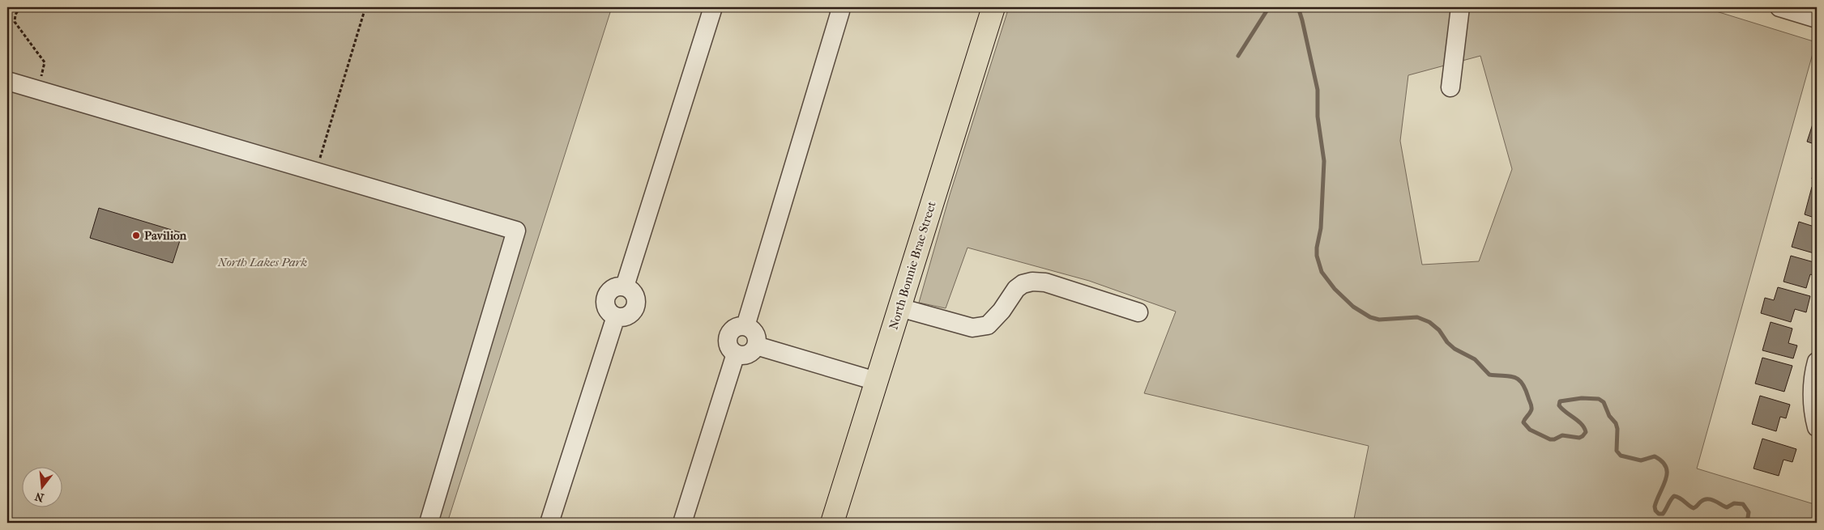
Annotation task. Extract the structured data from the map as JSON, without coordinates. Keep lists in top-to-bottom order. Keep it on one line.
{"streets":{"main road":["North Bonnie Brae Street"]},"parks":["North Lakes Park"],"places":["Pavilion"],"north":"bottom"}
